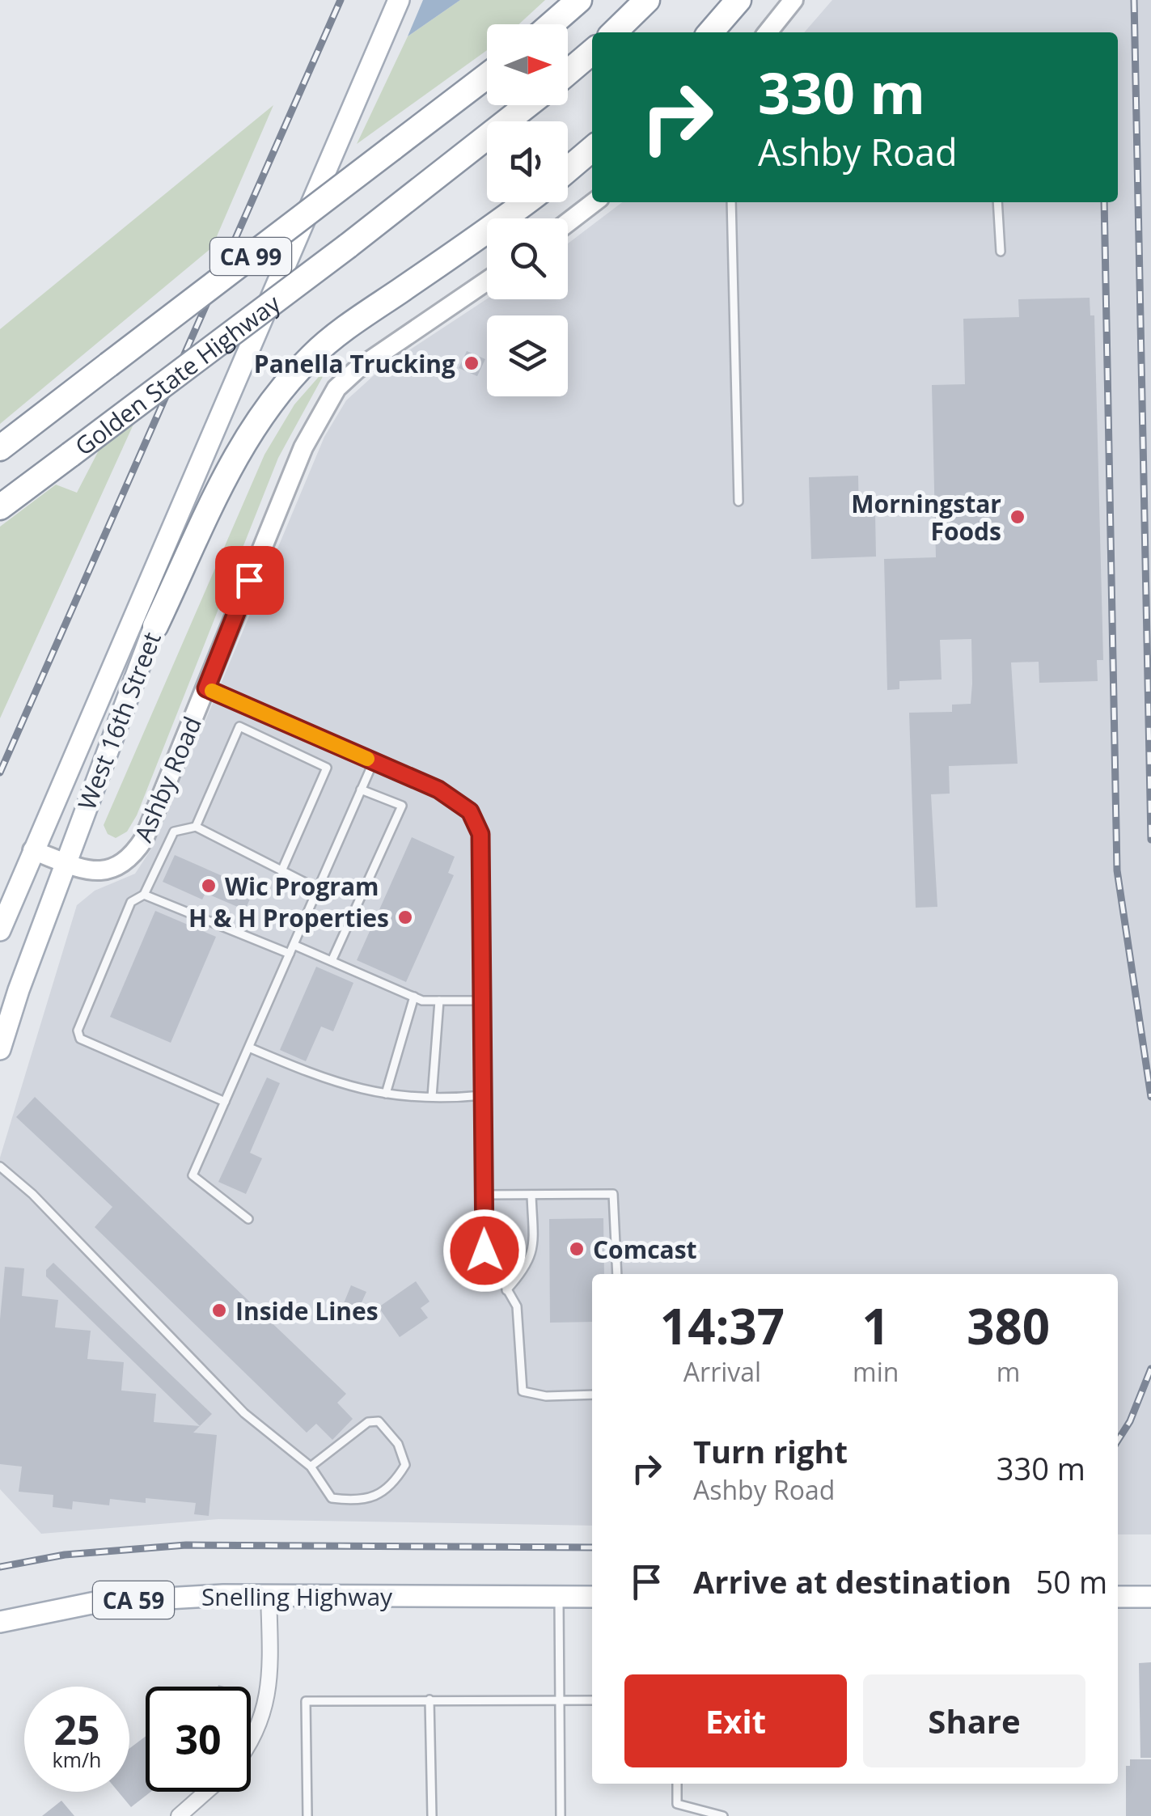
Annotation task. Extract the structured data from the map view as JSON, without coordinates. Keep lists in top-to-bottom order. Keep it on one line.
{"streets":{"highway":["CA 99","Golden State Highway"],"main road":["West 16th Street","Ashby Road","Snelling Highway","CA 59"]},"crossings":[["West 16th Street","Ashby Road"]],"places":["Panella Trucking","Morningstar Foods","Wic Program","H & H Properties","Comcast","Inside Lines"],"north":"right","page":{"turn":["330 m","Ashby Road"],"eta":["14:37","Arrival","1","min","380","m"],"list":[{"name":"Turn right","note":"Ashby Road","value":"330 m"},{"name":"Arrive at destination","value":"50 m"}],"buttons":["Exit","Share"],"speed":"25 km/h","limit":"30"}}
